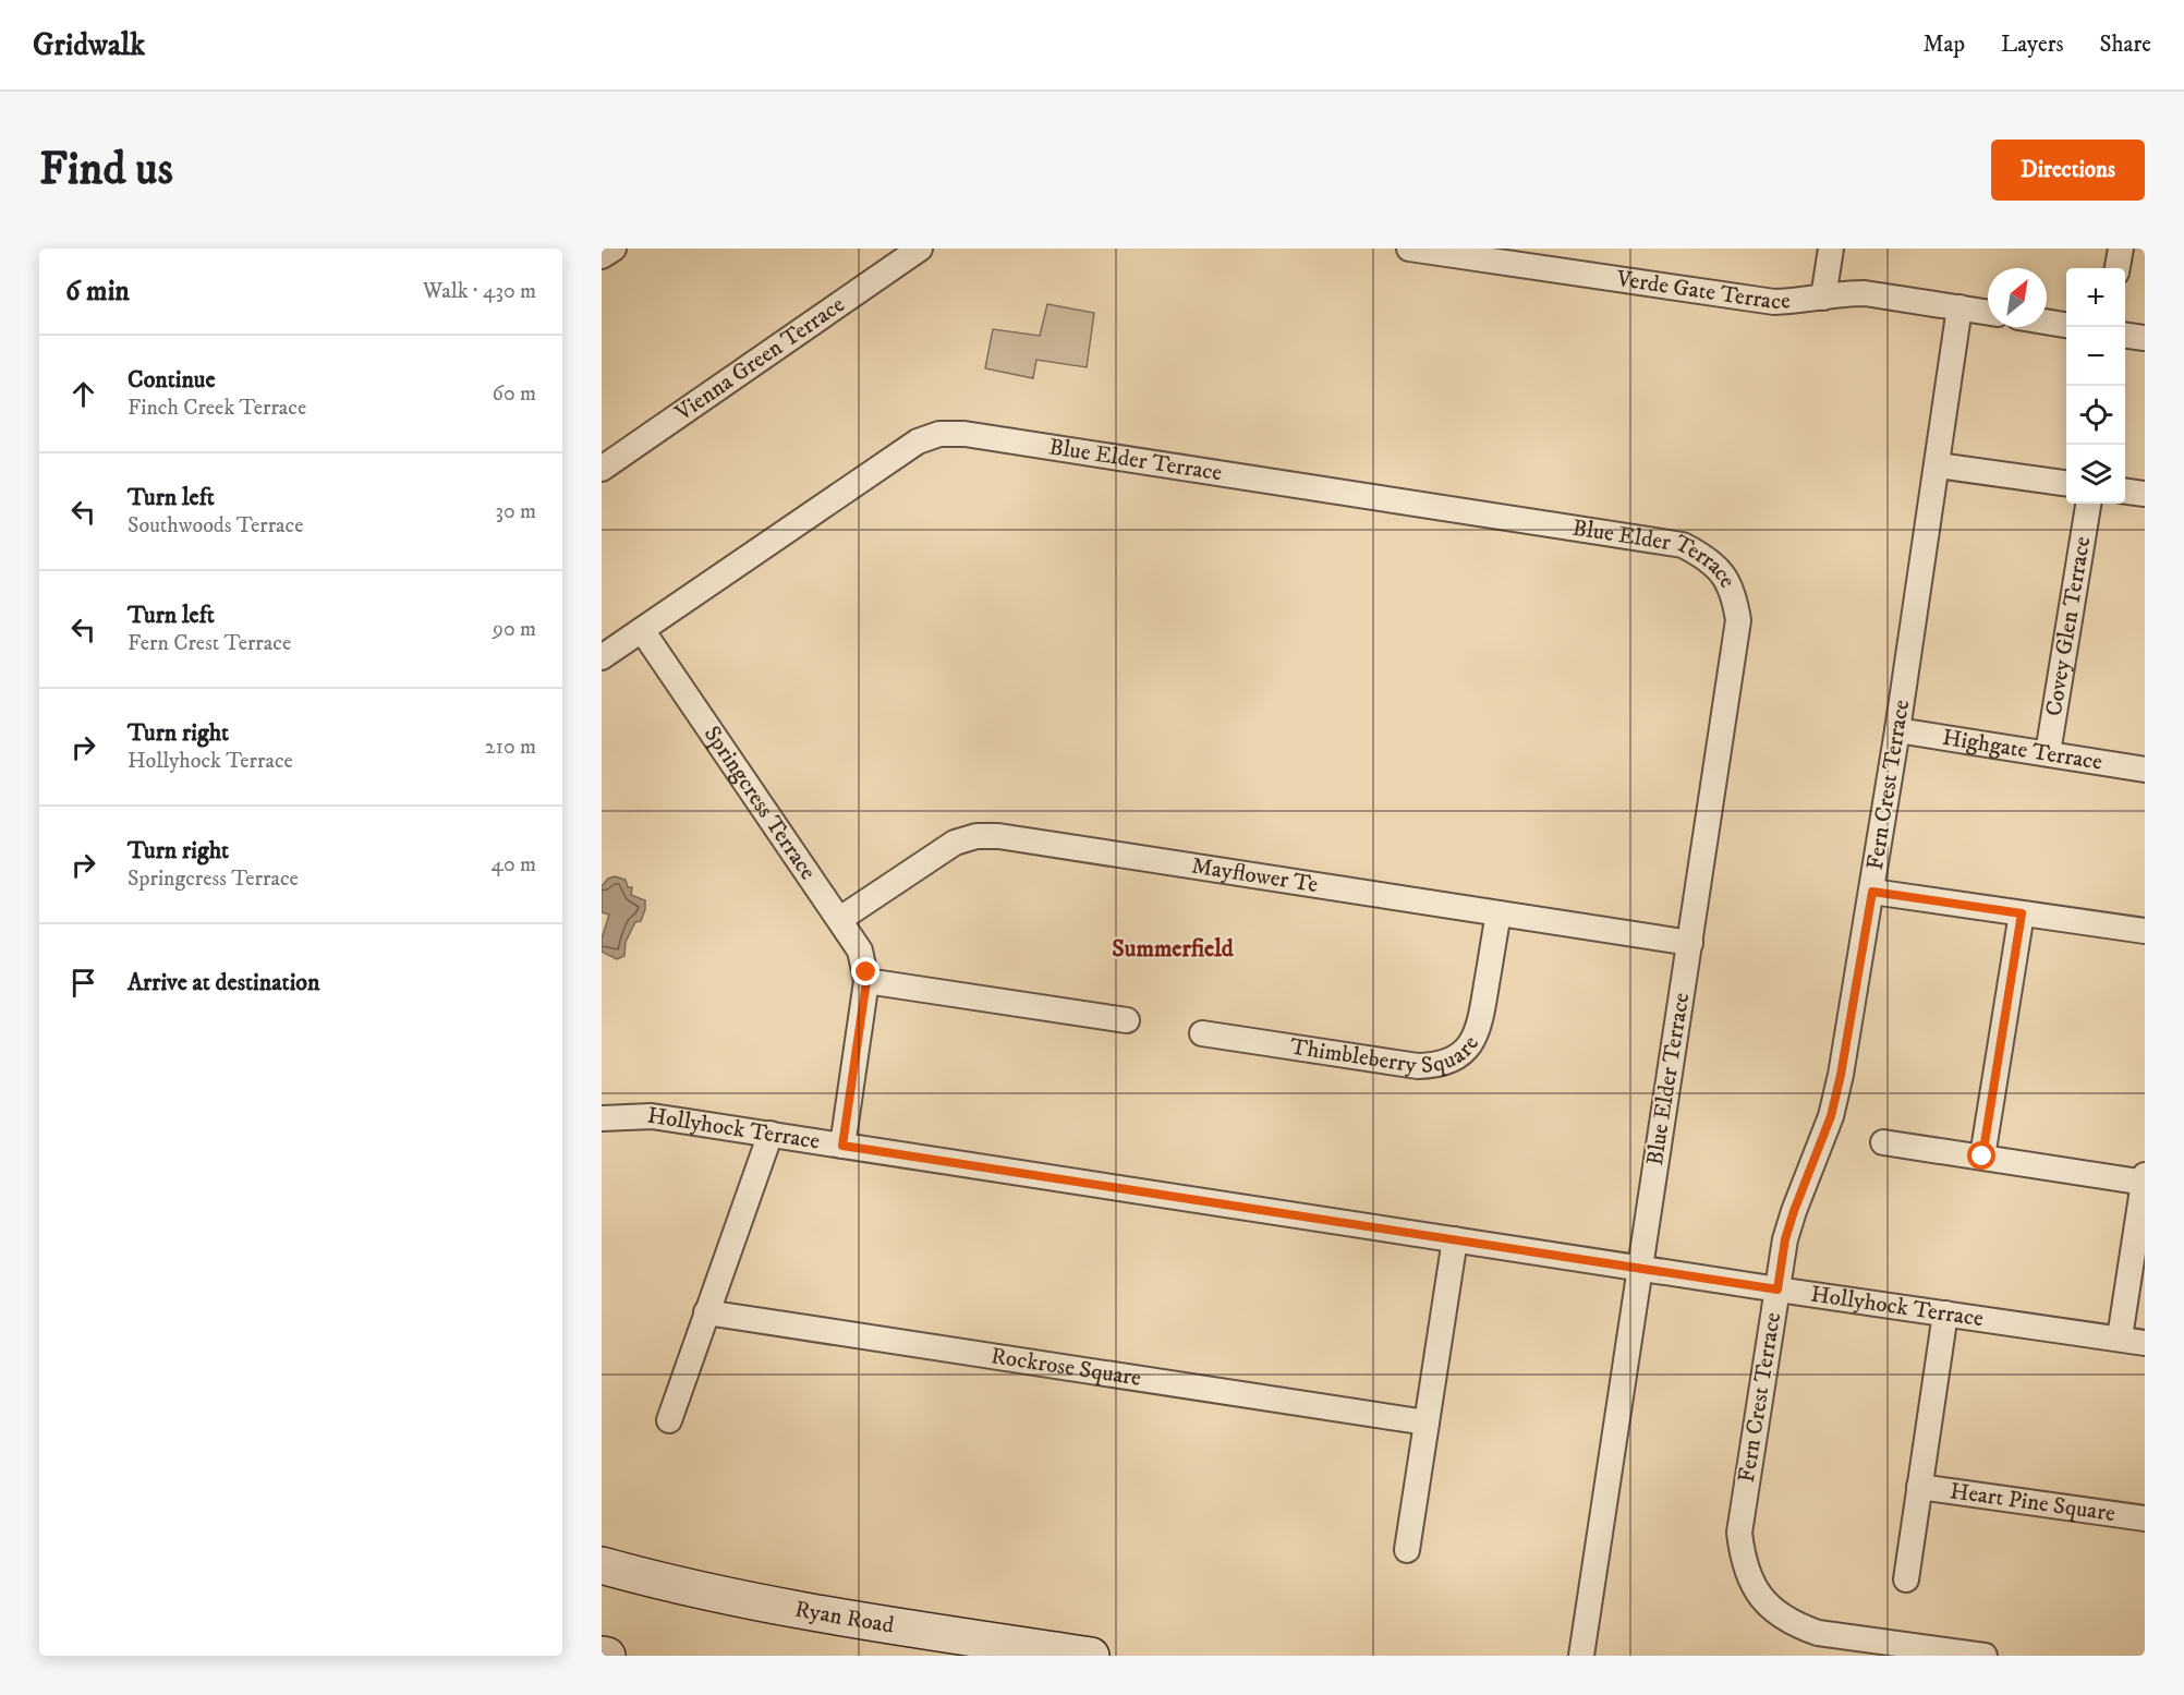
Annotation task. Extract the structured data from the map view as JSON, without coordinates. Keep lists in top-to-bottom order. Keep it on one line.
{"streets":{"main road":["Ryan Road"],"street":["Verde Gate Terrace","Vienna Green Terrace","Blue Elder Terrace","Covey Glen Terrace","Highgate Terrace","Fern Crest Terrace","Springcress Terrace","Mayflower Te","Thimbleberry Square","Hollyhock Terrace","Rockrose Square","Heart Pine Square"]},"crossings":[["Verde Gate Terrace","Fern Crest Terrace"],["Blue Elder Terrace","Springcress Terrace"],["Blue Elder Terrace","Mayflower Te"],["Blue Elder Terrace","Hollyhock Terrace"],["Covey Glen Terrace","Highgate Terrace"],["Highgate Terrace","Fern Crest Terrace"],["Fern Crest Terrace","Hollyhock Terrace"],["Springcress Terrace","Mayflower Te"],["Springcress Terrace","Hollyhock Terrace"],["Mayflower Te","Thimbleberry Square"],["Hollyhock Terrace","Heart Pine Square"]],"districts":["Summerfield"],"north":"top right","page":{"header":"Gridwalk","nav":["Map","Layers","Share"],"buttons":"Directions","title":"Find us","heading":["6 min","Walk · 430 m"],"map_buttons":["+","−"],"list":[["Continue","Finch Creek Terrace","60 m"],["Turn left","Southwoods Terrace","30 m"],["Turn left","Fern Crest Terrace","90 m"],["Turn right","Hollyhock Terrace","210 m"],["Turn right","Springcress Terrace","40 m"],"Arrive at destination"]}}
